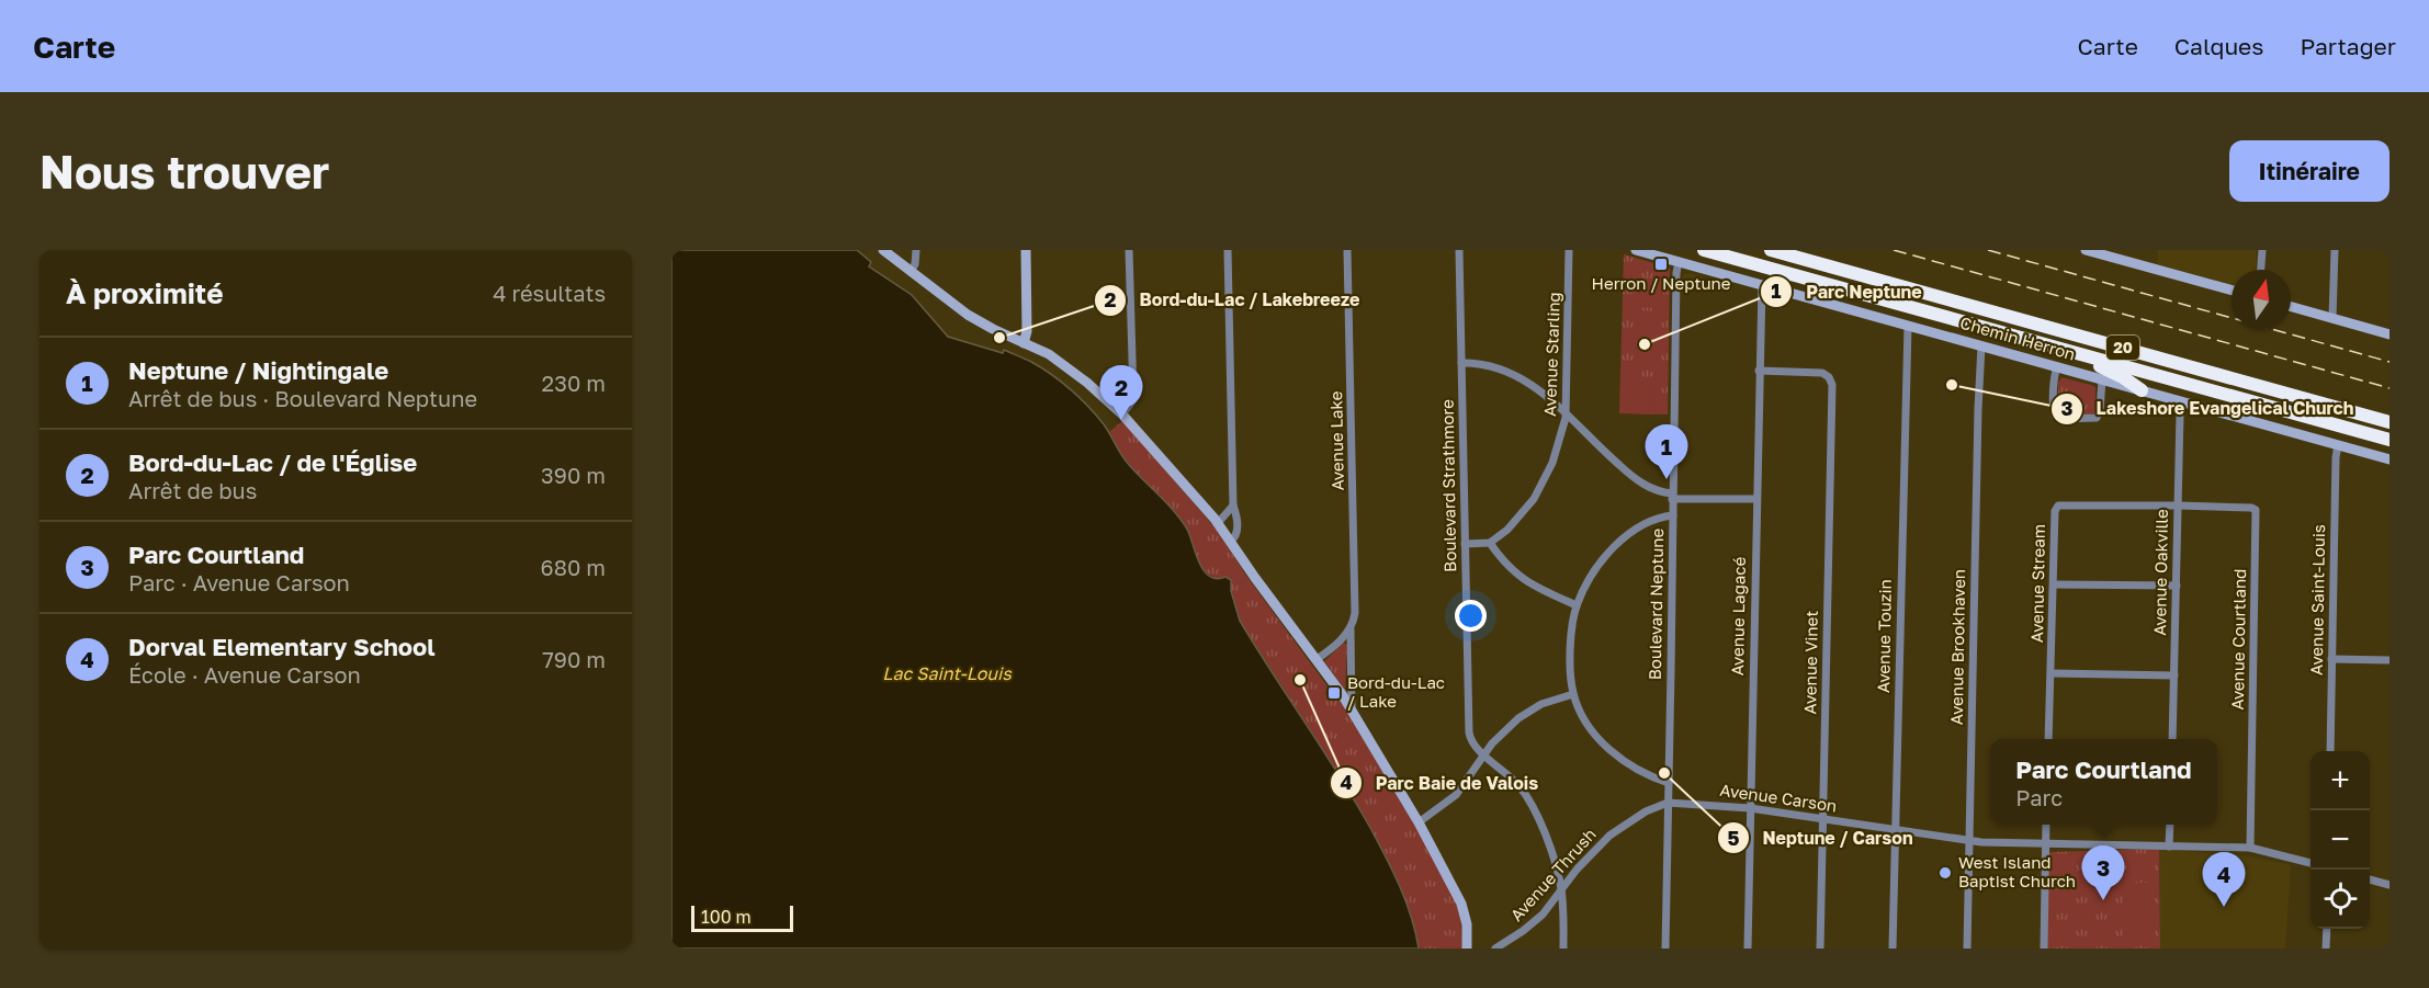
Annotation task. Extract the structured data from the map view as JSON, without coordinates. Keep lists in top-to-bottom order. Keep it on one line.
{"streets":{"highway":["20"],"main road":["Chemin Herron"],"street":["Avenue Starling","Avenue Lake","Boulevard Strathmore","Avenue Oakville","Avenue Stream","Avenue Saint-Louis","Boulevard Neptune","Avenue Lagacé","Avenue Touzin","Avenue Courtland","Avenue Brookhaven","Avenue Vinet","Avenue Carson","Avenue Thrush"]},"crossings":[["Chemin Herron","Avenue Oakville"],["Chemin Herron","Avenue Saint-Louis"],["Chemin Herron","Boulevard Neptune"],["Chemin Herron","Avenue Lagacé"],["Chemin Herron","Avenue Touzin"],["Chemin Herron","Avenue Brookhaven"],["Boulevard Strathmore","Avenue Thrush"],["Avenue Oakville","Avenue Stream"],["Avenue Oakville","Avenue Courtland"],["Avenue Stream","Avenue Courtland"],["Boulevard Neptune","Avenue Carson"],["Boulevard Neptune","Avenue Thrush"],["Avenue Lagacé","Avenue Vinet"],["Avenue Lagacé","Avenue Carson"],["Avenue Touzin","Avenue Carson"],["Avenue Courtland","Avenue Carson"],["Avenue Brookhaven","Avenue Carson"],["Avenue Vinet","Avenue Carson"],["Avenue Carson","Avenue Thrush"]],"water":["Lac Saint-Louis"],"places":{"transit":["Herron / Neptune","Bord-du-Lac / Lake"],"other":["Bord-du-Lac / Lakebreeze","Parc Neptune","Lakeshore Evangelical Church","Parc Baie de Valois","Neptune / Carson","West Island Baptist Church"]},"scale_bar":"100 m","north":"top","page":{"header":"Carte","nav":["Carte","Calques","Partager"],"buttons":"Itinéraire","title":"Nous trouver","heading":["À proximité","4 résultats"],"list":[{"mark":"1","name":"Neptune / Nightingale","note":"Arrêt de bus · Boulevard Neptune","value":"230 m"},{"mark":"2","name":"Bord-du-Lac / de l'Église","note":"Arrêt de bus","value":"390 m"},{"mark":"3","name":"Parc Courtland","note":"Parc · Avenue Carson","value":"680 m"},{"mark":"4","name":"Dorval Elementary School","note":"École · Avenue Carson","value":"790 m"}],"pins":["2","1","3","4"],"popup":["Parc Courtland","Parc"],"map_buttons":["+","−"],"scale":"100 m"}}
